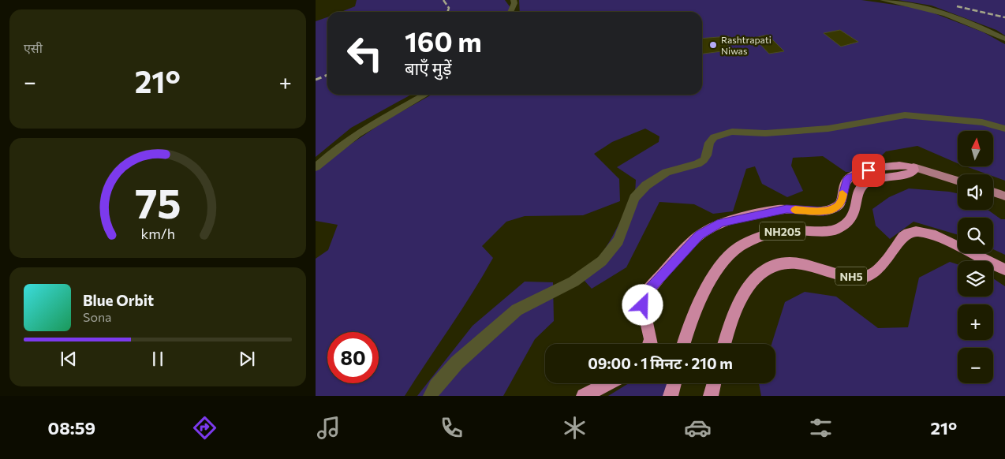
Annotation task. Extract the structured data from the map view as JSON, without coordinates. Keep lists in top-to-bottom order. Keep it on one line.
{"streets":{"highway":["NH205","NH5"]},"places":["Rashtrapati Niwas"],"north":"top","page":{"tile":"एसी","turn":["160 m","बाएँ मुड़ें"],"heat":["−","21°","+"],"map_buttons":["+","−"],"song":["Blue Orbit","Sona"],"limit":"80","trip":"09:00 · 1 मिनट · 210 m","tabs":["08:59","21°"],"gauge":["75","km/h"]}}
